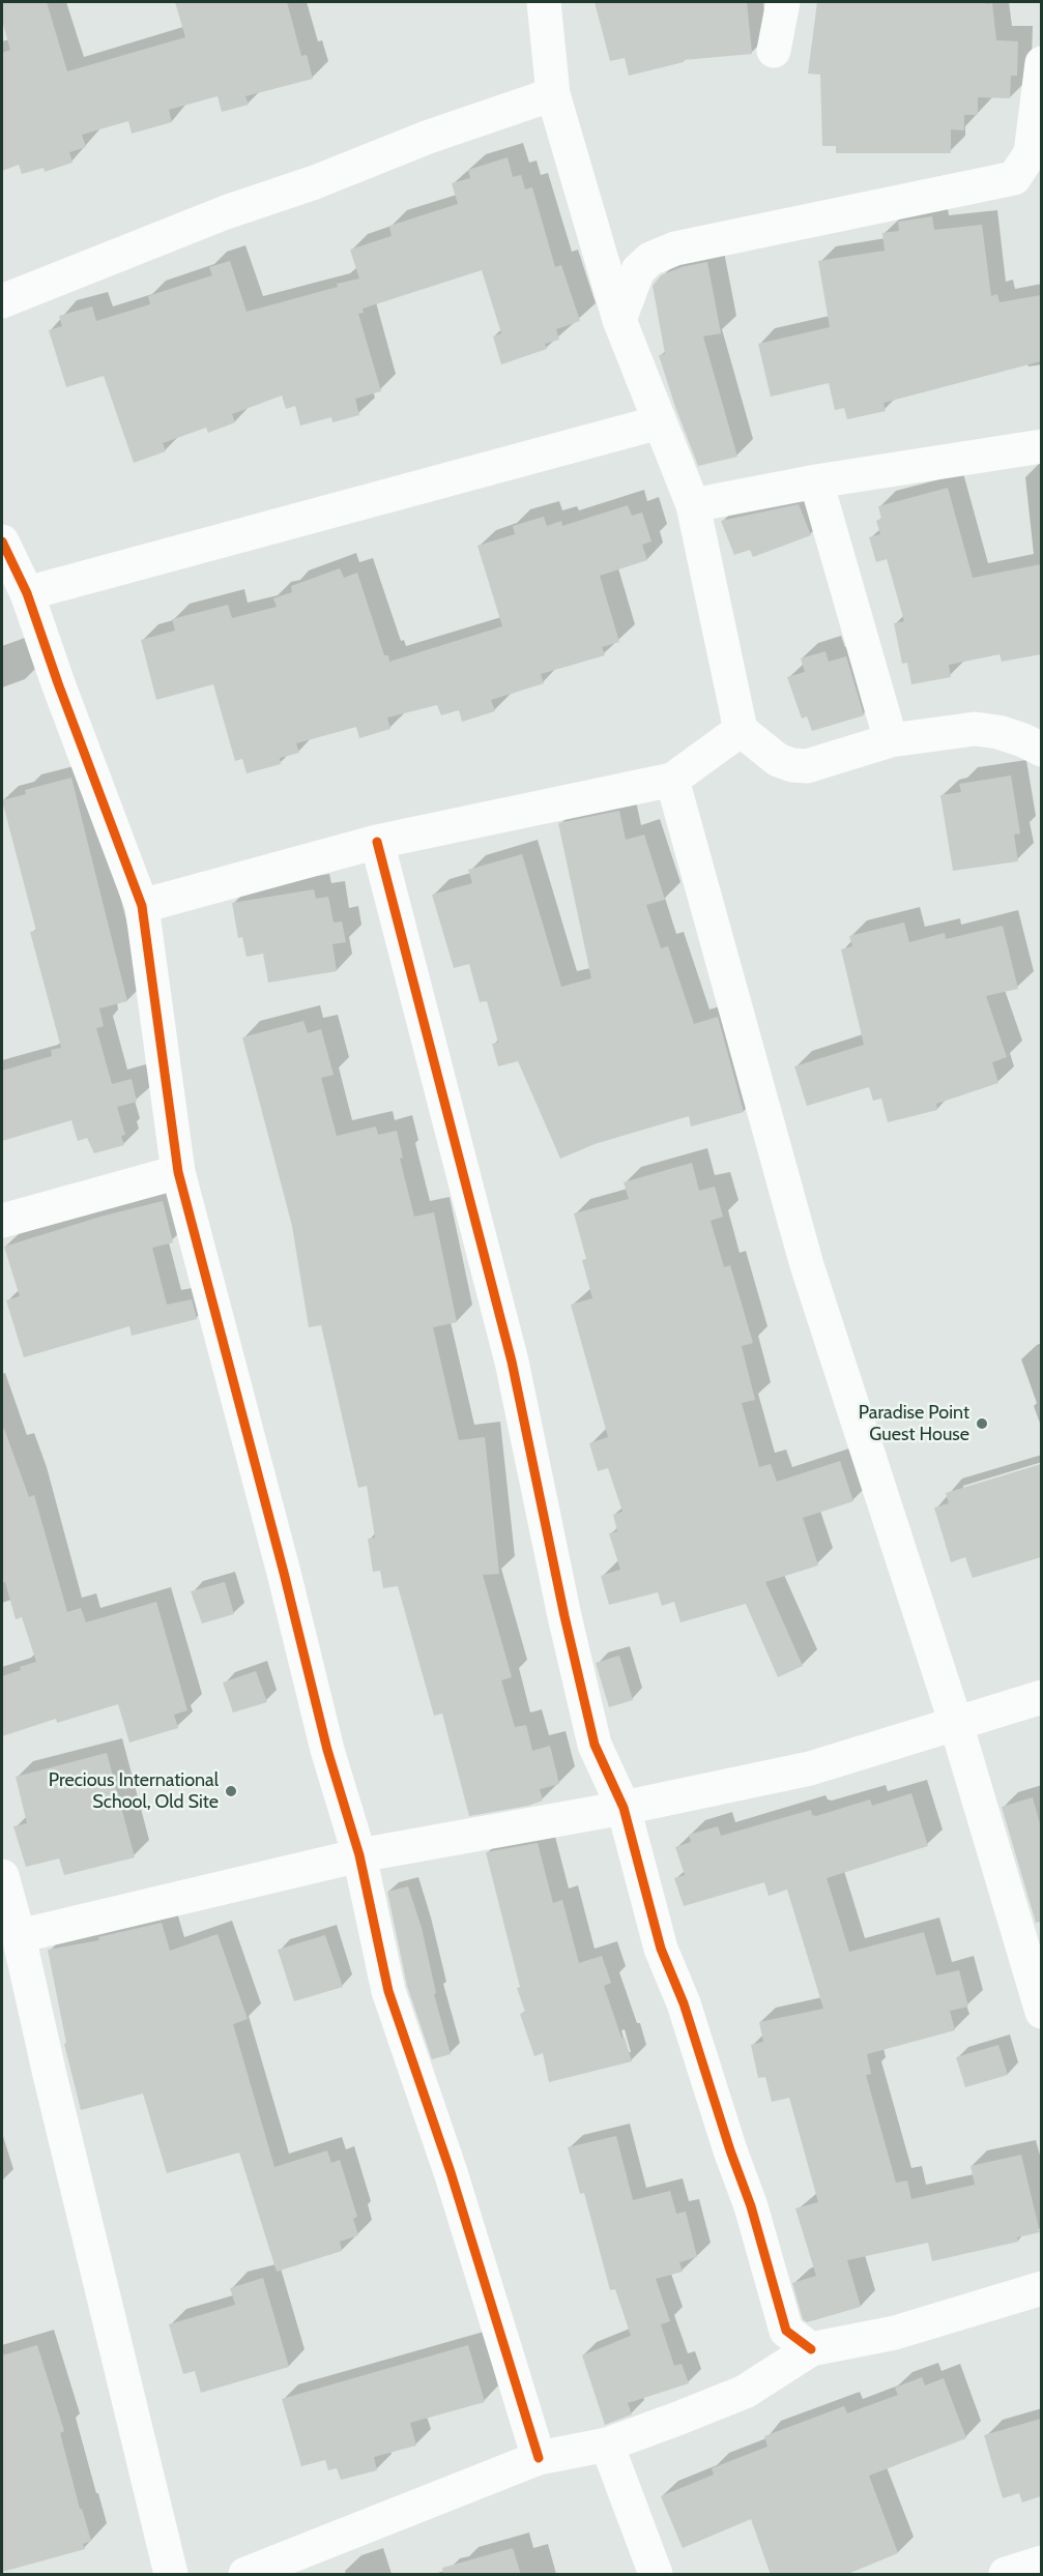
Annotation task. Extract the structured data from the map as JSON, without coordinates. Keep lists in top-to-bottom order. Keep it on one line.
{"places":["Paradise Point Guest House","Precious International School, Old Site"]}
